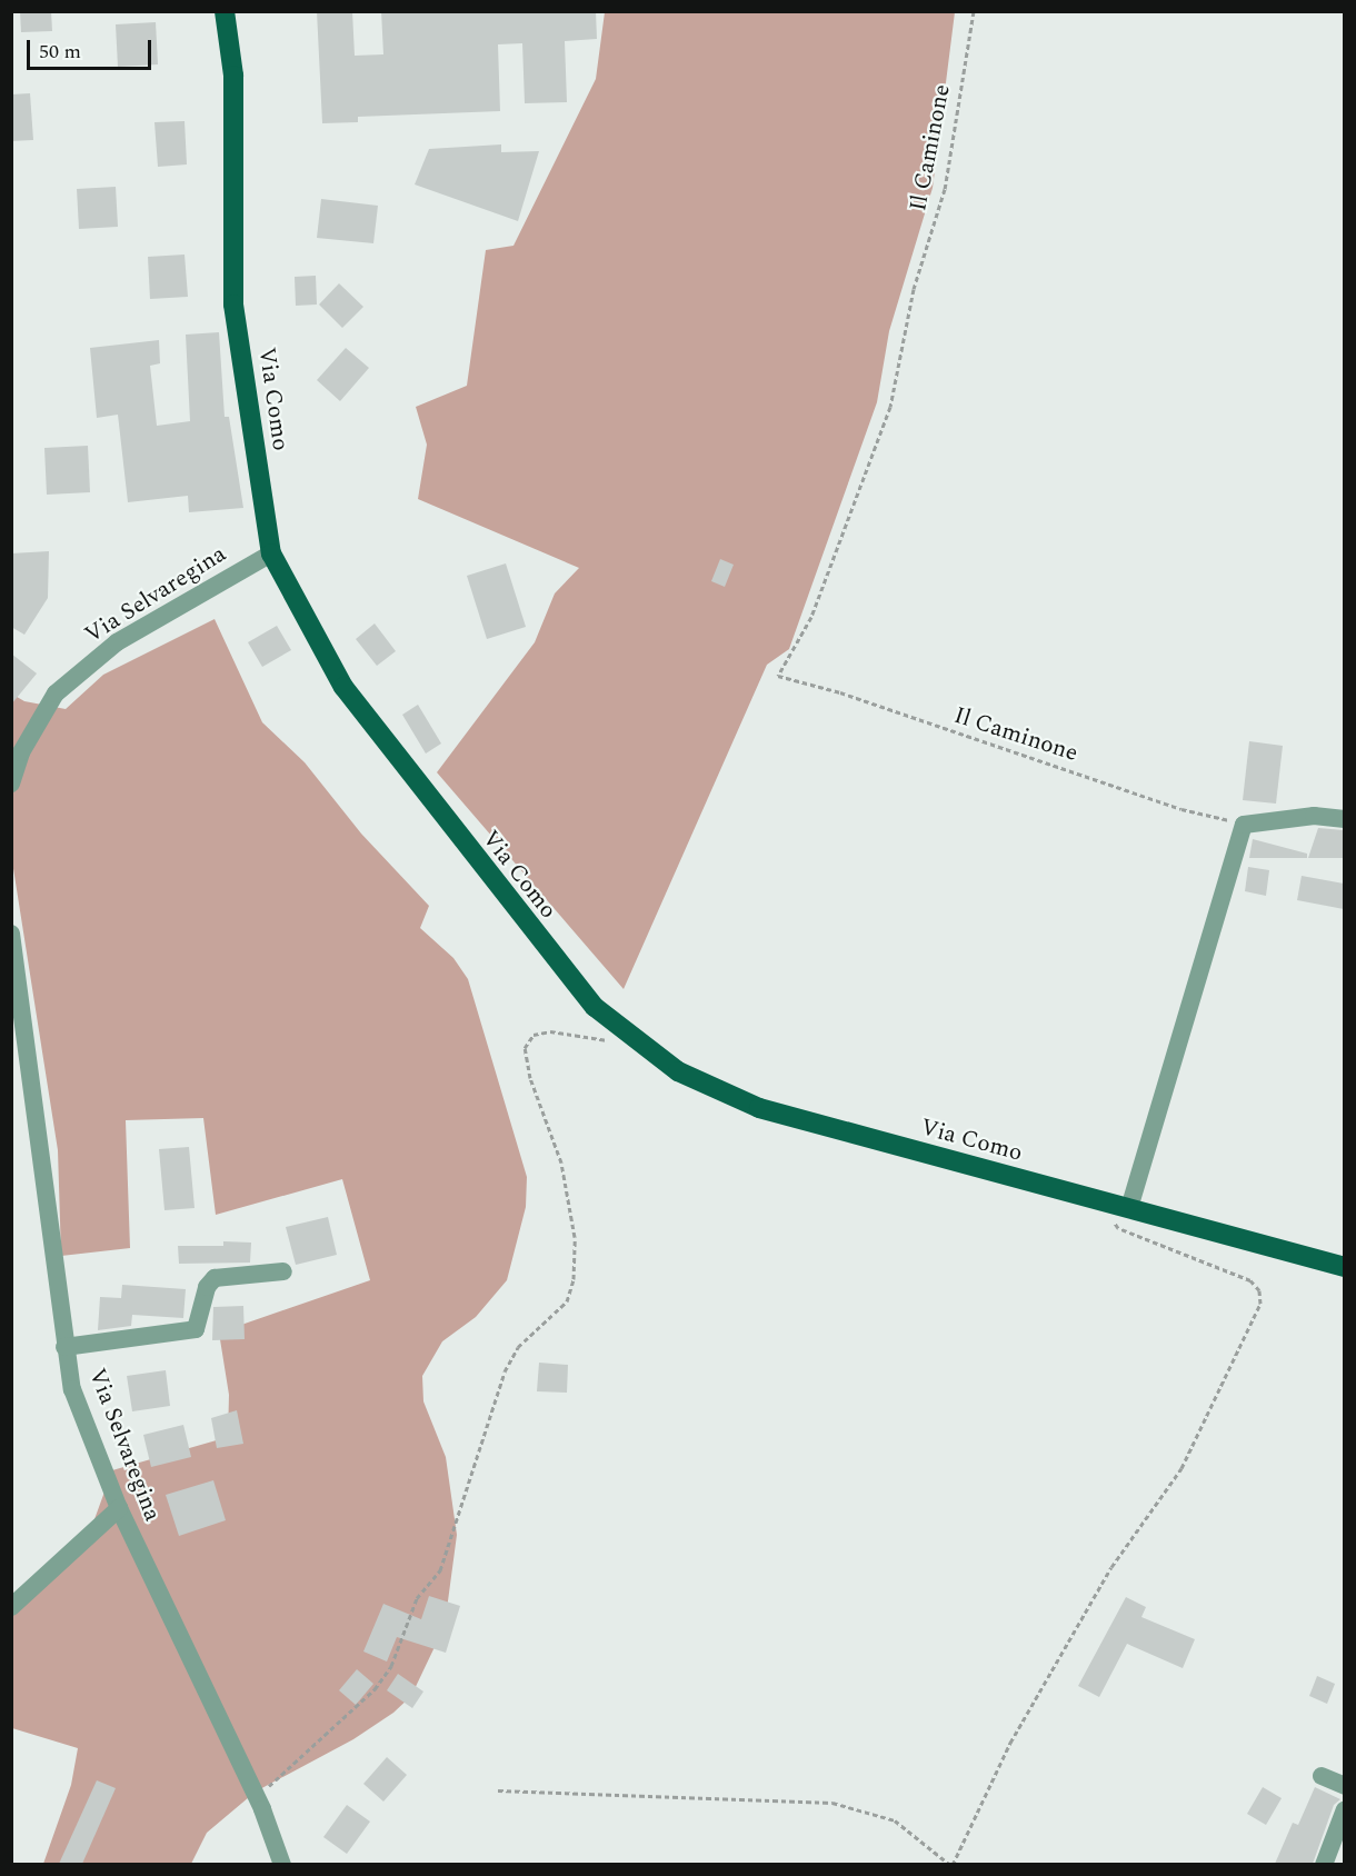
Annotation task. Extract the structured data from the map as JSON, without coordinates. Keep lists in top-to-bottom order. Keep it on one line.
{"streets":{"main road":["Via Como"],"street":["Via Selvaregina"],"path":["Il Caminone"]},"crossings":[["Via Como","Via Selvaregina"]],"scale_bar":"50 m"}
